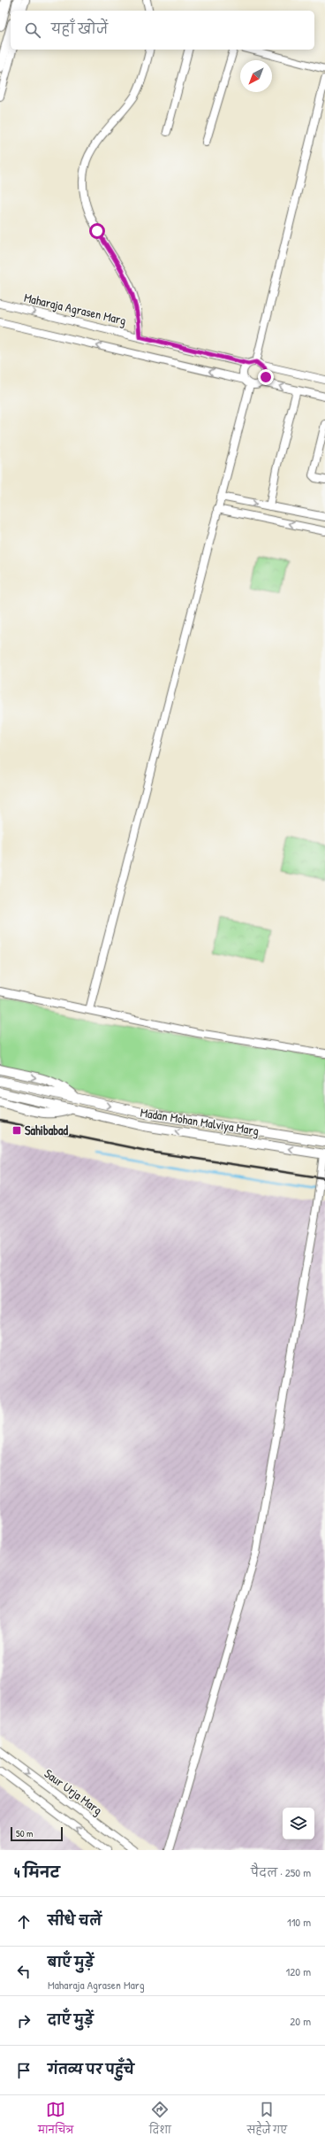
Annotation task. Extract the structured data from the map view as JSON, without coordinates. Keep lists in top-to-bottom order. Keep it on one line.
{"streets":{"main road":["Madan Mohan Malviya Marg"],"street":["Maharaja Agrasen Marg","Saur Urja Marg"]},"places":{"transit":["Sahibabad"]},"scale_bar":"50 m","north":"bottom left","page":{"search":"यहाँ खोजें","scale":"50 m","heading":["4 मिनट","पैदल · 250 m"],"list":[["सीधे चलें","110 m"],["बाएँ मुड़ें","Maharaja Agrasen Marg","120 m"],["दाएँ मुड़ें","20 m"],"गंतव्य पर पहुँचे"],"nav":["मानचित्र","दिशा","सहेजे गए"]}}
